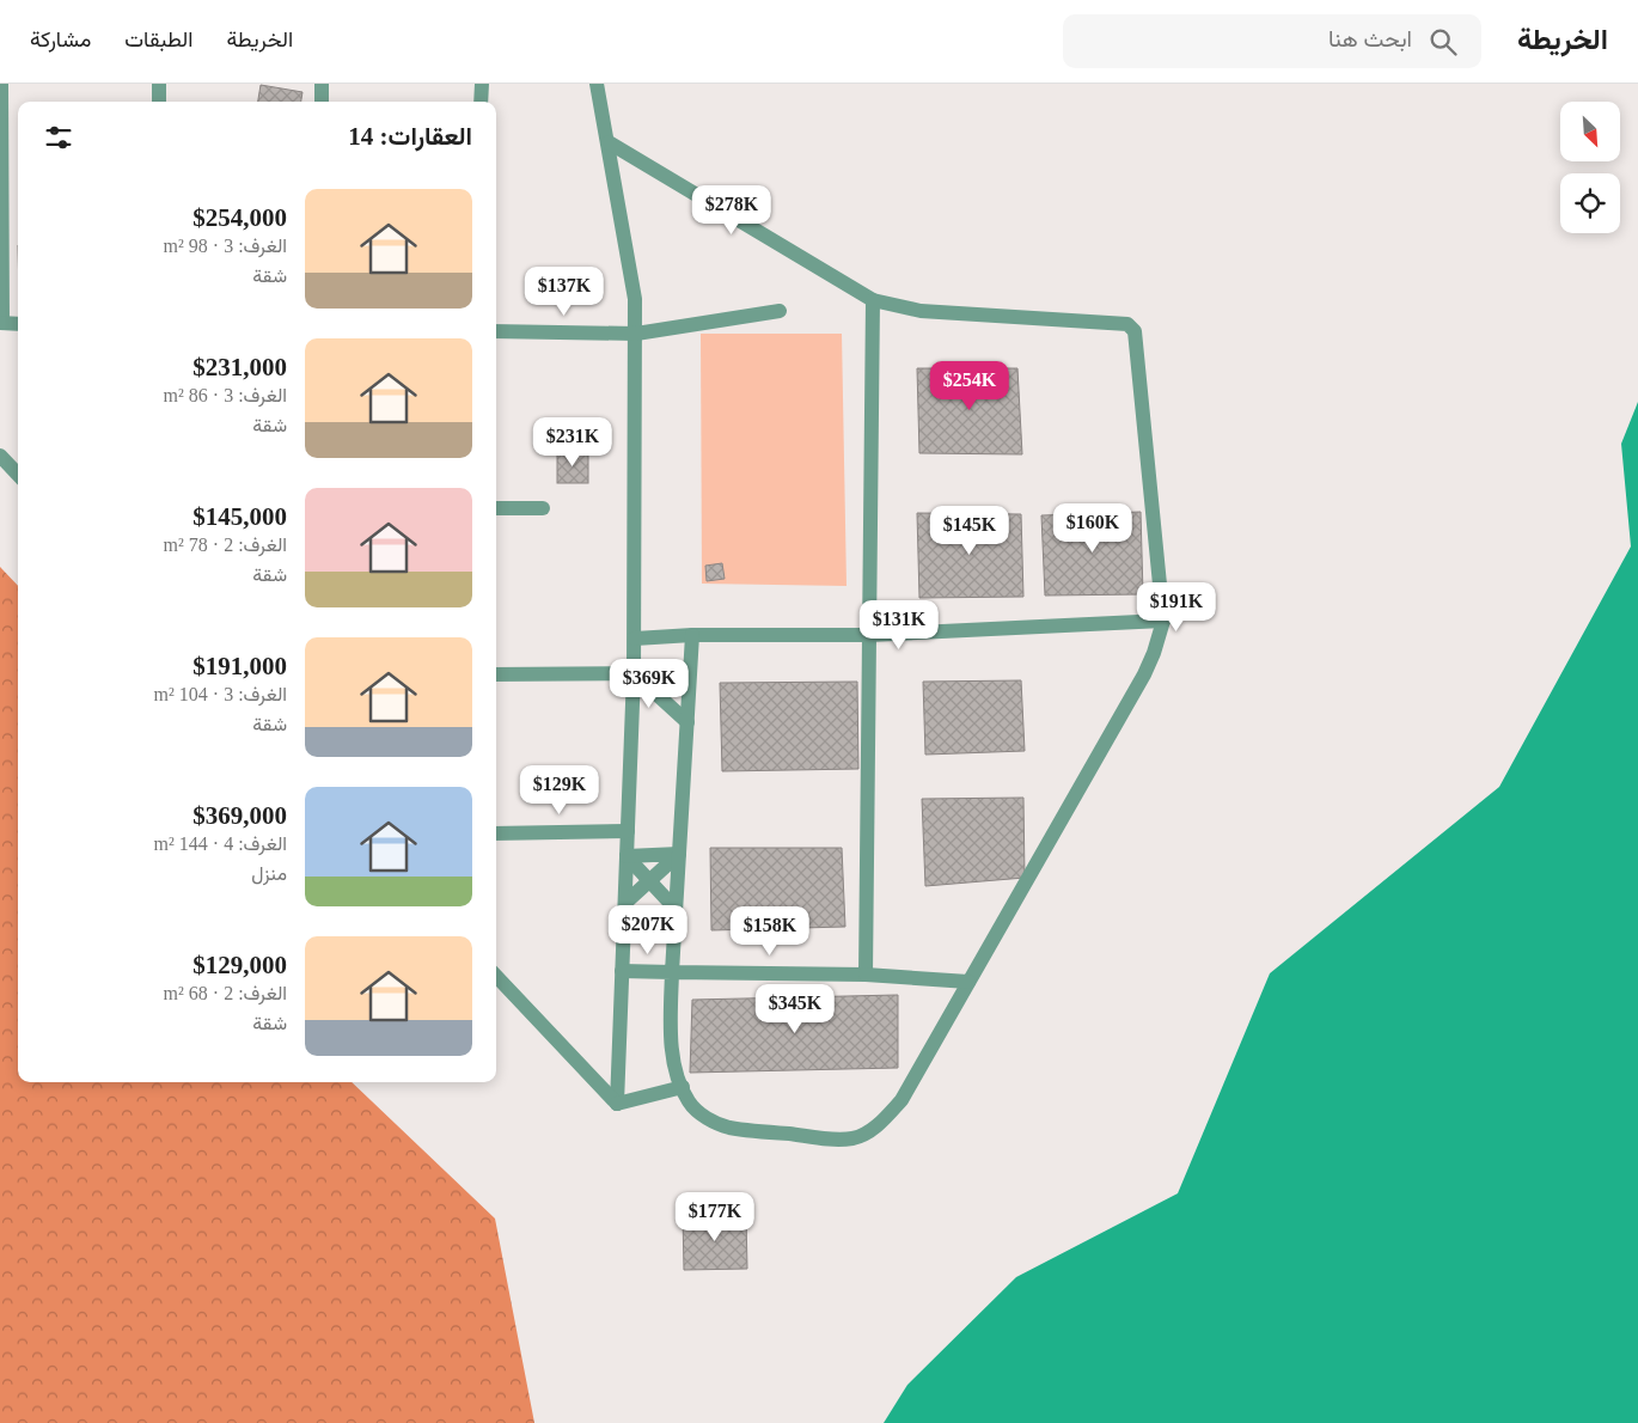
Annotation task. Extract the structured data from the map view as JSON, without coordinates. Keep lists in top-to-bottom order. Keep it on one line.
{"north":"bottom right","page":{"header":"الخريطة","search":"ابحث هنا","nav":["الخريطة","الطبقات","مشاركة"],"heading":"العقارات: 14","list":[{"name":"$254,000","note":"الغرف: 3 · 98 m² · شقة"},{"name":"$231,000","note":"الغرف: 3 · 86 m² · شقة"},{"name":"$145,000","note":"الغرف: 2 · 78 m² · شقة"},{"name":"$191,000","note":"الغرف: 3 · 104 m² · شقة"},{"name":"$369,000","note":"الغرف: 4 · 144 m² · منزل"},{"name":"$129,000","note":"الغرف: 2 · 68 m² · شقة"}],"price":["$278K","$137K","$254K","$231K","$160K","$145K","$191K","$131K","$369K","$129K","$207K","$158K","$345K","$177K"]}}
